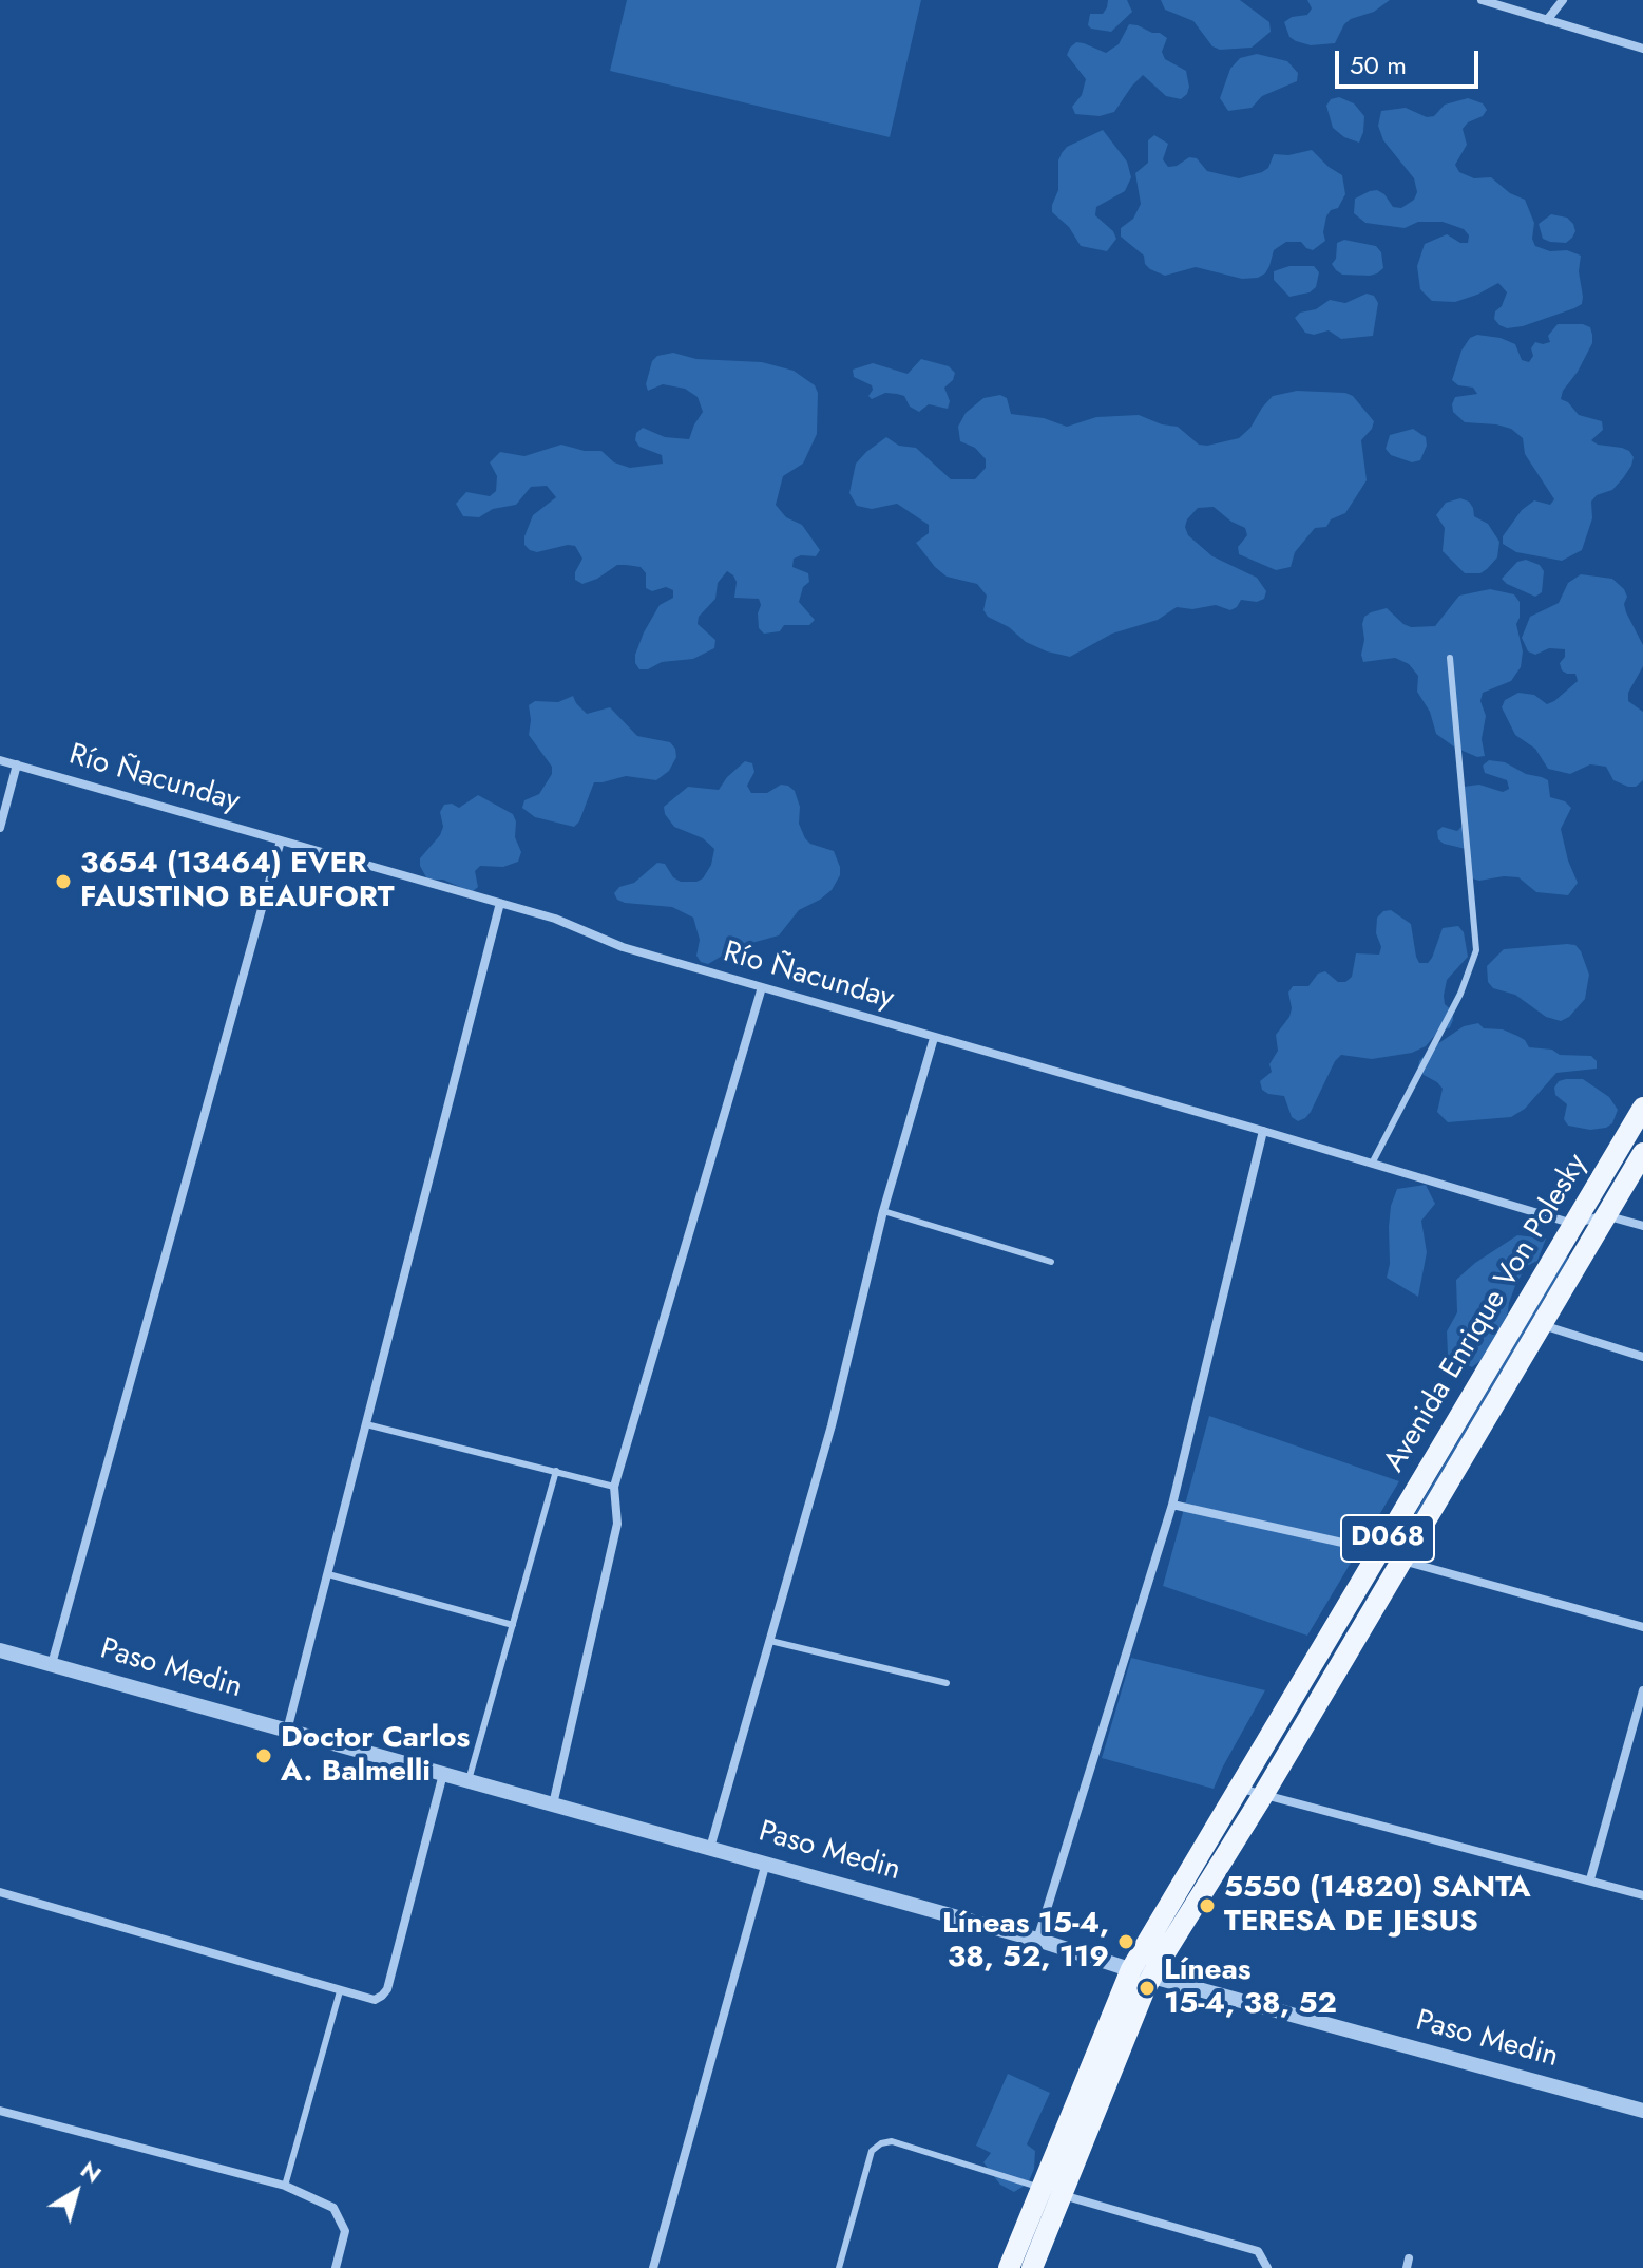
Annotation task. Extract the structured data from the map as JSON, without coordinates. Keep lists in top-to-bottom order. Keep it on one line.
{"streets":{"main road":["Avenida Enrique Von Polesky","D068"],"street":["Río Ñacunday","Paso Medin"]},"crossings":[["Río Ñacunday","Avenida Enrique Von Polesky"],["Avenida Enrique Von Polesky","Paso Medin"]],"places":["3654 (13464) EVER FAUSTINO BEAUFORT","Doctor Carlos A. Balmelli","5550 (14820) SANTA TERESA DE JESUS","Líneas 15-4, 38, 52, 119","Líneas 15-4, 38, 52"],"scale_bar":"50 m","north":"top right"}
